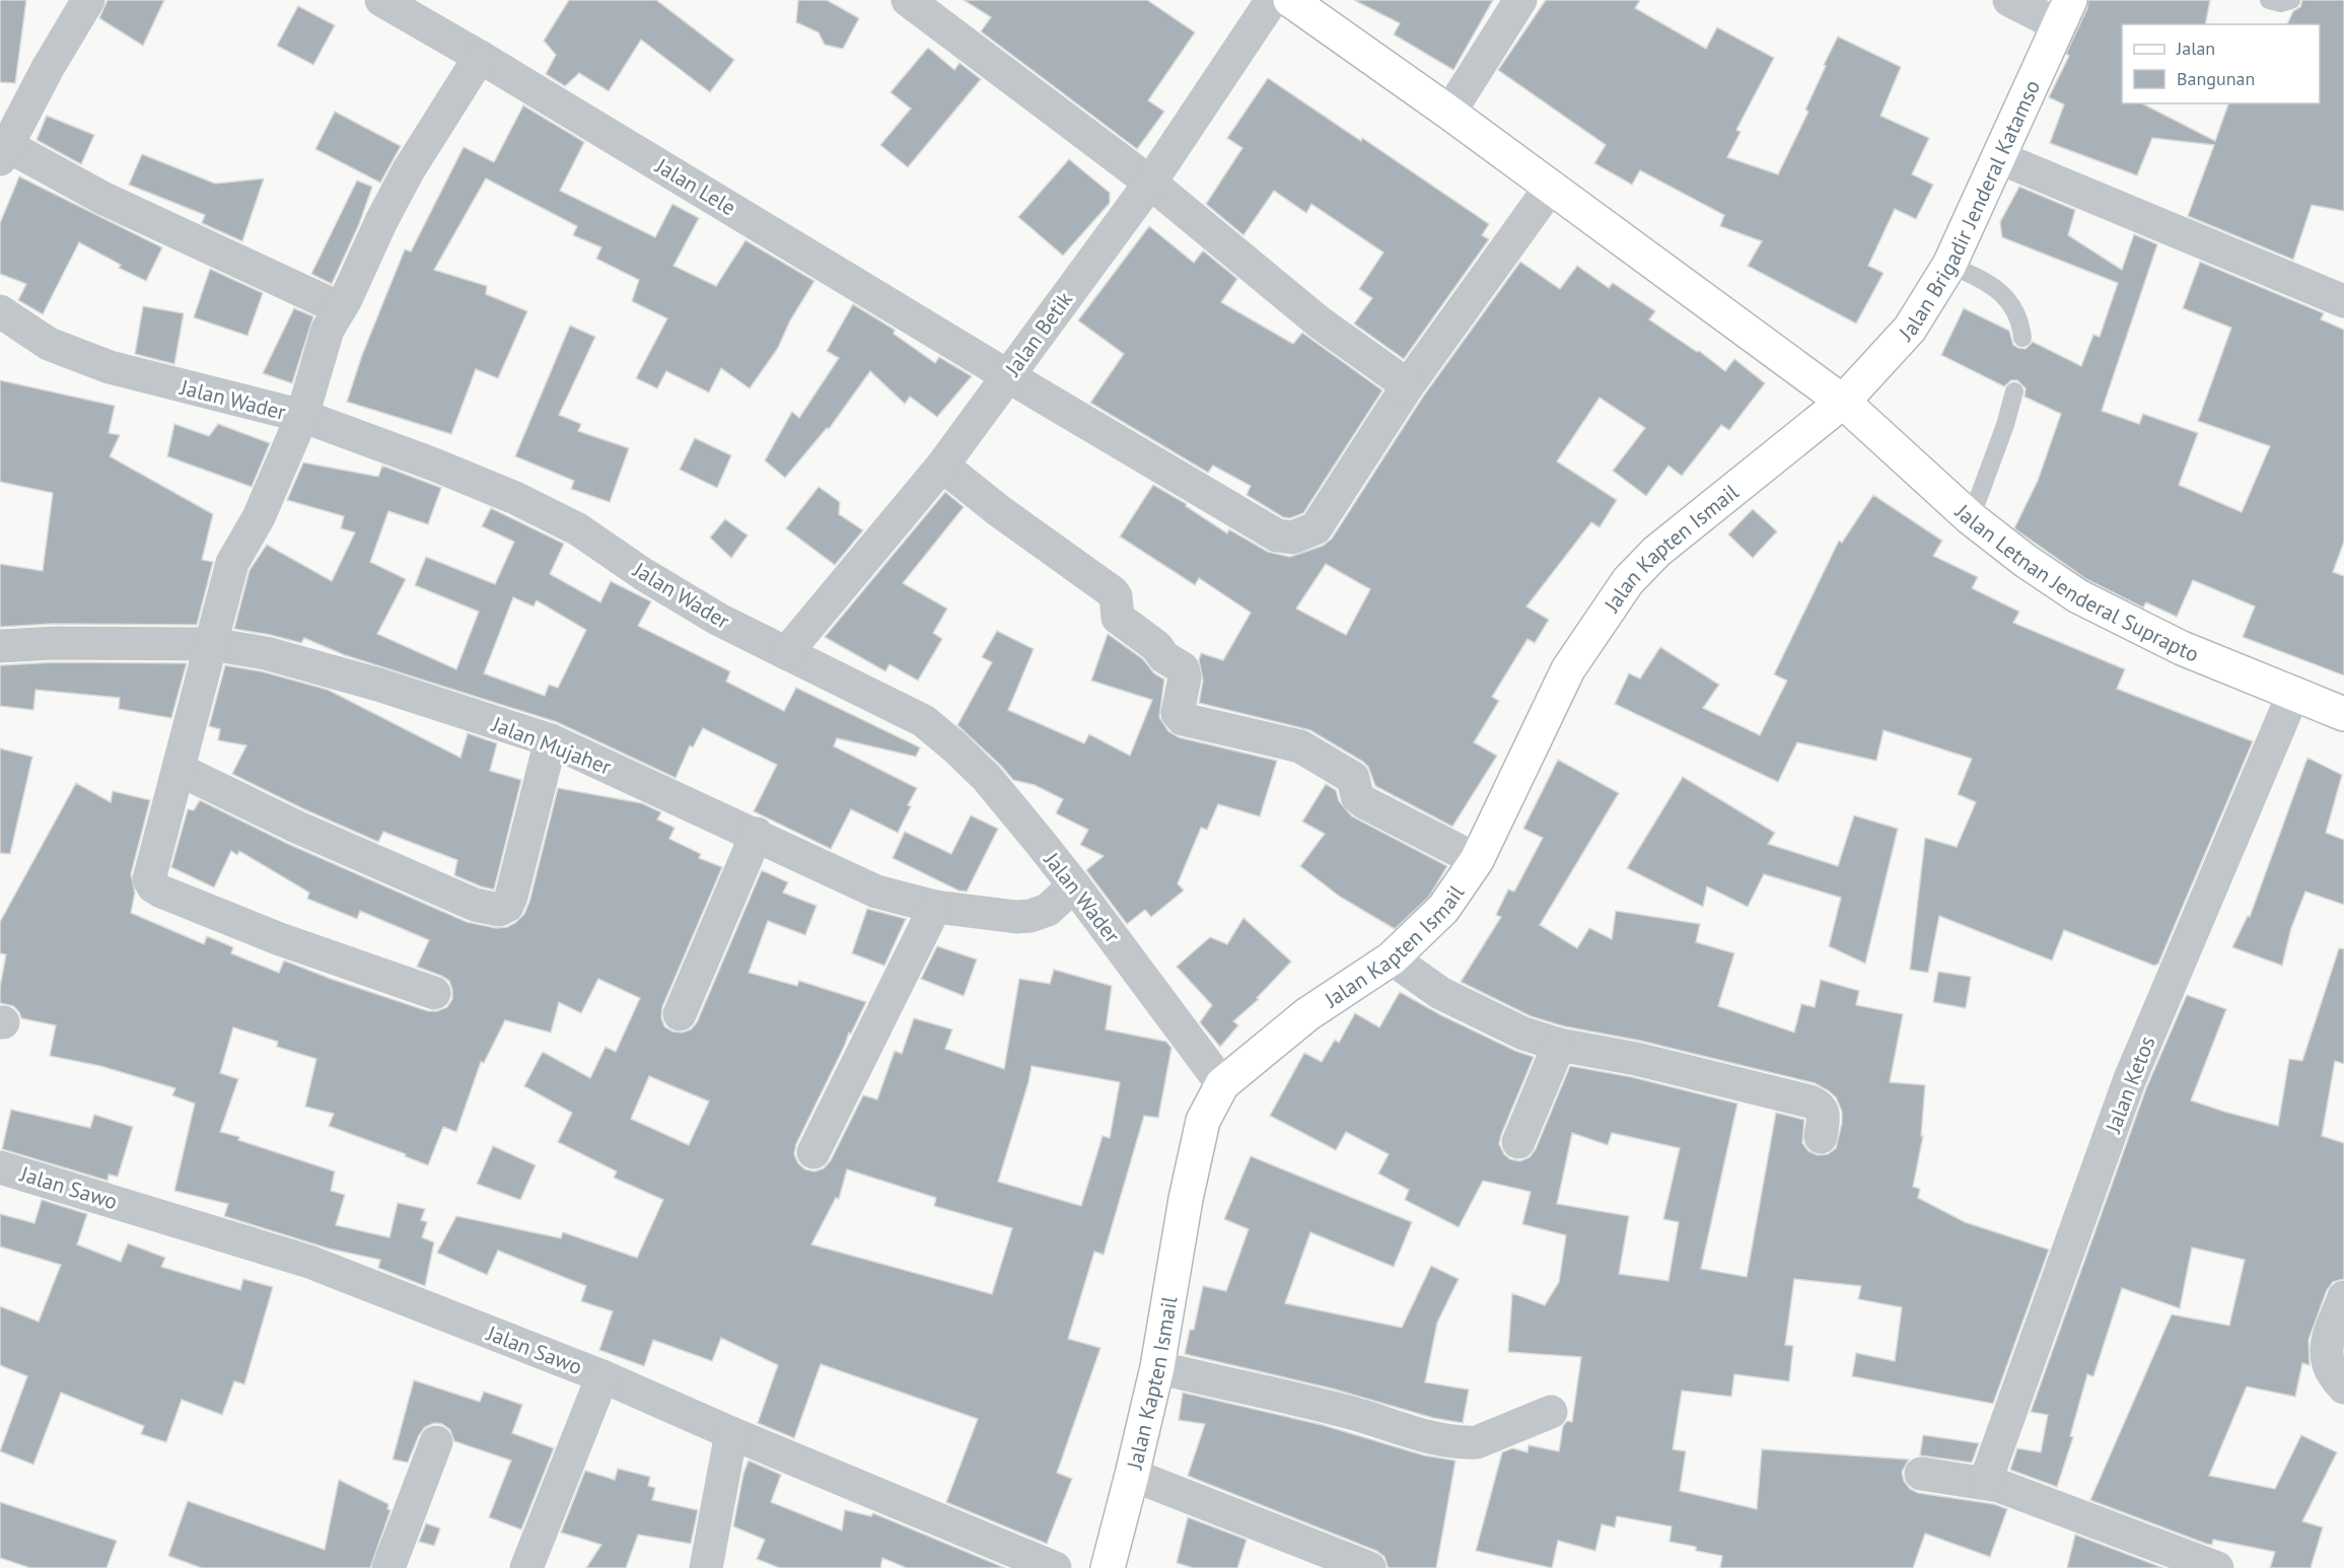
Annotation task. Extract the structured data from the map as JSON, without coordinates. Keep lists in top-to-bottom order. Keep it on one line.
{"streets":{"street":["Jalan Lele","Jalan Brigadir Jenderal Katamso","Jalan Betik","Jalan Wader","Jalan Kapten Ismail","Jalan Letnan Jenderal Suprapto","Jalan Mujaher","Jalan Ketos","Jalan Sawo"]},"crossings":[["Jalan Lele","Jalan Betik"],["Jalan Lele","Jalan Letnan Jenderal Suprapto"],["Jalan Brigadir Jenderal Katamso","Jalan Kapten Ismail"],["Jalan Brigadir Jenderal Katamso","Jalan Letnan Jenderal Suprapto"],["Jalan Betik","Jalan Wader"],["Jalan Wader","Jalan Kapten Ismail"],["Jalan Wader","Jalan Mujaher"],["Jalan Kapten Ismail","Jalan Letnan Jenderal Suprapto"],["Jalan Letnan Jenderal Suprapto","Jalan Ketos"]],"legend":["Jalan","Bangunan"]}
